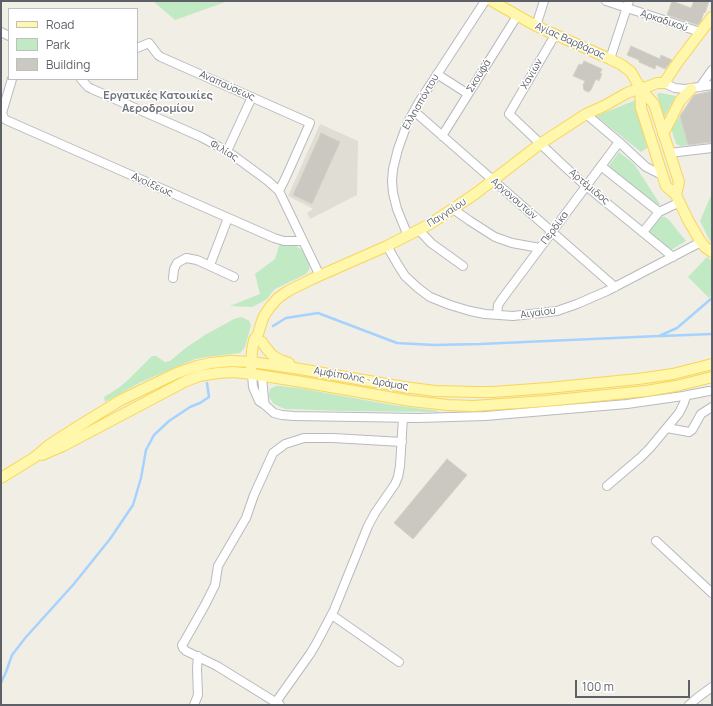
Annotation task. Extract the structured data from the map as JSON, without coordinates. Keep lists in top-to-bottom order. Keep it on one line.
{"streets":{"main road":["Αγίας Βαρβάρας","Παγγαίου","Αμφίπολης - Δράμας"],"street":["Αρκαδικού","Χανίων","Σκουφά","Αναπαύσεως","Ελλησπόντου","Φιλίας","Ανοίξεως","Αρτέμιδος","Αργοναυτών","Περδίκα","Αιγαίου"]},"crossings":[["Αγίας Βαρβάρας","Χανίων"],["Αγίας Βαρβάρας","Σκουφά"],["Αγίας Βαρβάρας","Παγγαίου"],["Χανίων","Αρτέμιδος"],["Σκουφά","Αργοναυτών"],["Αναπαύσεως","Φιλίας"],["Ελλησπόντου","Αργοναυτών"],["Ελλησπόντου","Παγγαίου"],["Φιλίας","Ανοίξεως"],["Φιλίας","Παγγαίου"],["Αρτέμιδος","Παγγαίου"],["Αρτέμιδος","Περδίκα"],["Αρτέμιδος","Αιγαίου"],["Αργοναυτών","Παγγαίου"],["Αργοναυτών","Περδίκα"],["Αργοναυτών","Αιγαίου"],["Παγγαίου","Αιγαίου"],["Παγγαίου","Αμφίπολης - Δράμας"],["Περδίκα","Αιγαίου"]],"districts":["Εργατικές Κατοικίες Αεροδρομίου"],"legend":["Road","Park","Building"],"scale_bar":"100 m"}
